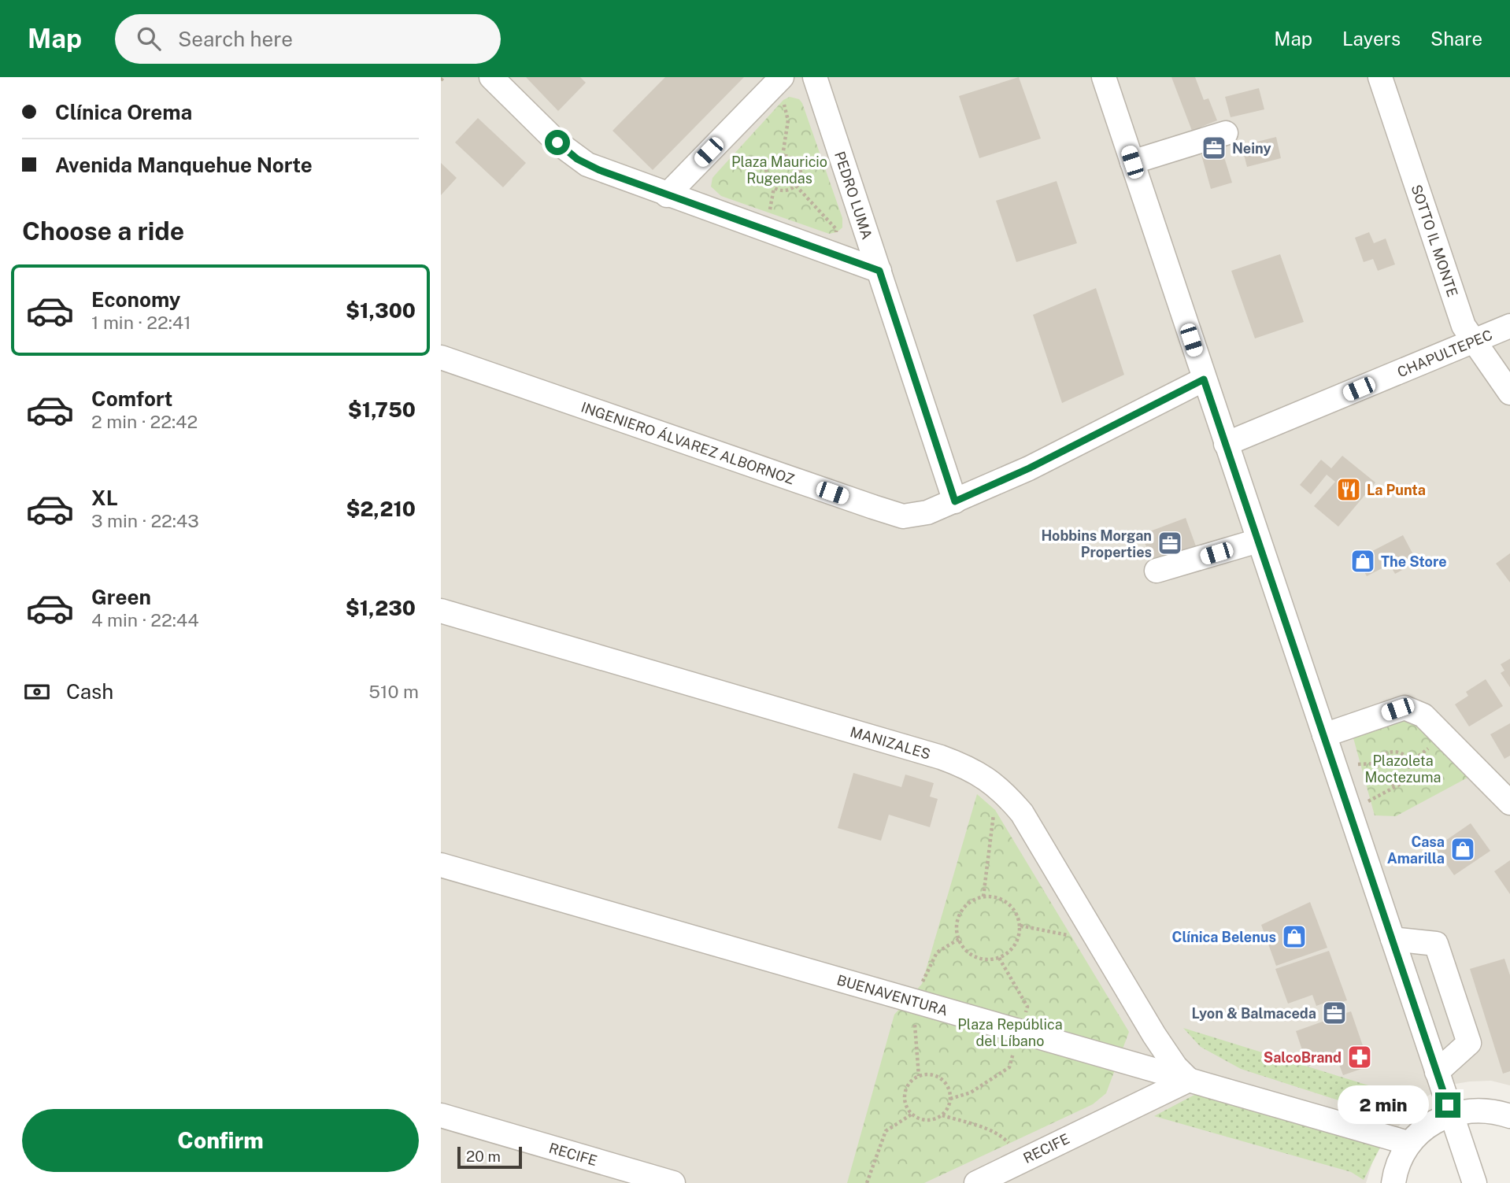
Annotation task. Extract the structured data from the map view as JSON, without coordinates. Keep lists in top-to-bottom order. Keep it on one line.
{"streets":{"street":["PEDRO LUMA","SOTTO IL MONTE","CHAPULTEPEC","INGENIERO ÁLVAREZ ALBORNOZ","MANIZALES","BUENAVENTURA","RECIFE"]},"crossings":[["PEDRO LUMA","INGENIERO ÁLVAREZ ALBORNOZ"],["SOTTO IL MONTE","CHAPULTEPEC"],["MANIZALES","BUENAVENTURA"],["MANIZALES","RECIFE"],["BUENAVENTURA","RECIFE"]],"parks":["Plaza Mauricio Rugendas","Plazoleta Moctezuma","Plaza República del Líbano"],"places":{"office":["Neiny","Hobbins Morgan Properties","Lyon & Balmaceda"],"restaurant":["La Punta"],"shop":["The Store","Casa Amarilla","Clínica Belenus"],"pharmacy":["SalcoBrand"]},"scale_bar":"20 m","page":{"header":"Map","search":"Search here","nav":["Map","Layers","Share"],"banner":["Clínica Orema","Avenida Manquehue Norte"],"heading":"Choose a ride","list":[{"name":"Economy","note":"1 min · 22:41","value":"$1,300"},{"name":"Comfort","note":"2 min · 22:42","value":"$1,750"},{"name":"XL","note":"3 min · 22:43","value":"$2,210"},{"name":"Green","note":"4 min · 22:44","value":"$1,230"}],"pay":["Cash","510 m"],"bubble":"2 min","buttons":"Confirm","scale":"20 m"}}
